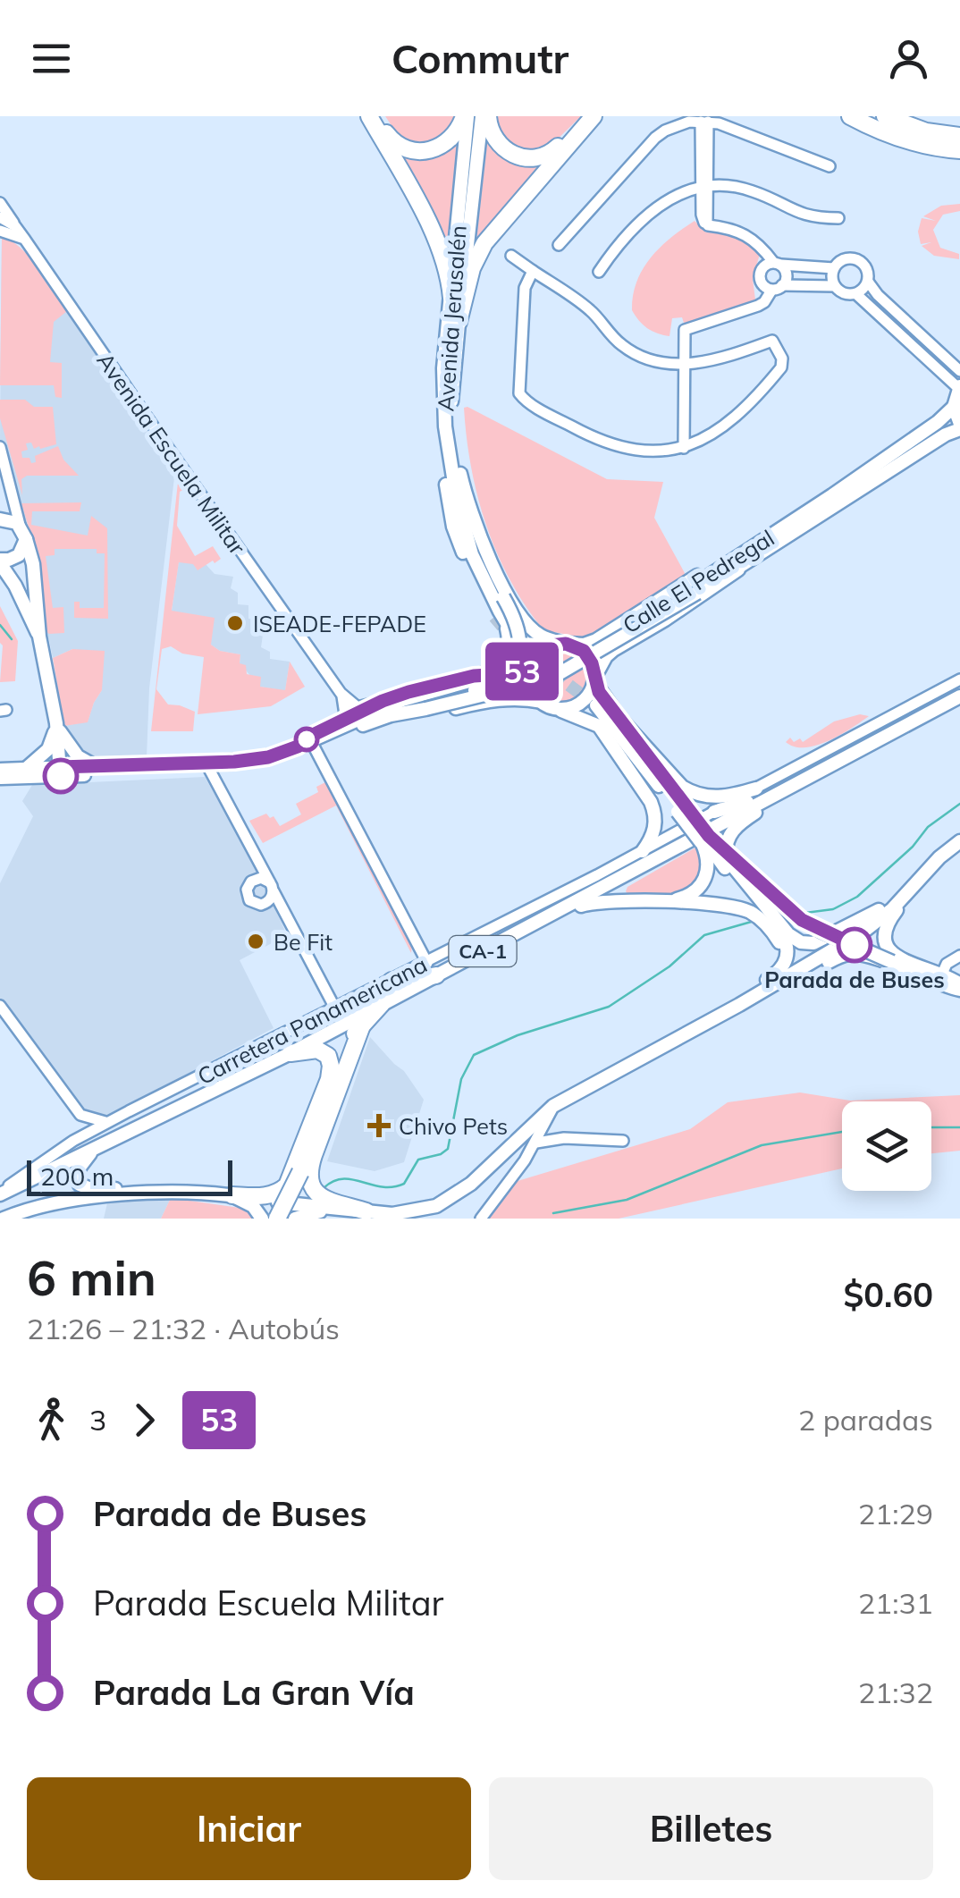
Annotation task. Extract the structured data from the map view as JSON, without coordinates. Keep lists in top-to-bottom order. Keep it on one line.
{"streets":{"main road":["Avenida Jerusalén","Calle El Pedregal","CA-1","Carretera Panamericana"],"street":["Avenida Escuela Militar"]},"places":{"other":["ISEADE-FEPADE","Be Fit","Parada de Buses"],"health":["Chivo Pets"]},"lines":["bus line 53"],"scale_bar":"200 m","page":{"header":"Commutr","on_map":"53","scale":"200 m","heading":["6 min","21:26 – 21:32 · Autobús","$0.60"],"legs":["3","53","2 paradas"],"list":[{"name":"Parada de Buses","value":"21:29"},{"name":"Parada Escuela Militar","value":"21:31"},{"name":"Parada La Gran Vía","value":"21:32"}],"buttons":["Iniciar","Billetes"]}}
